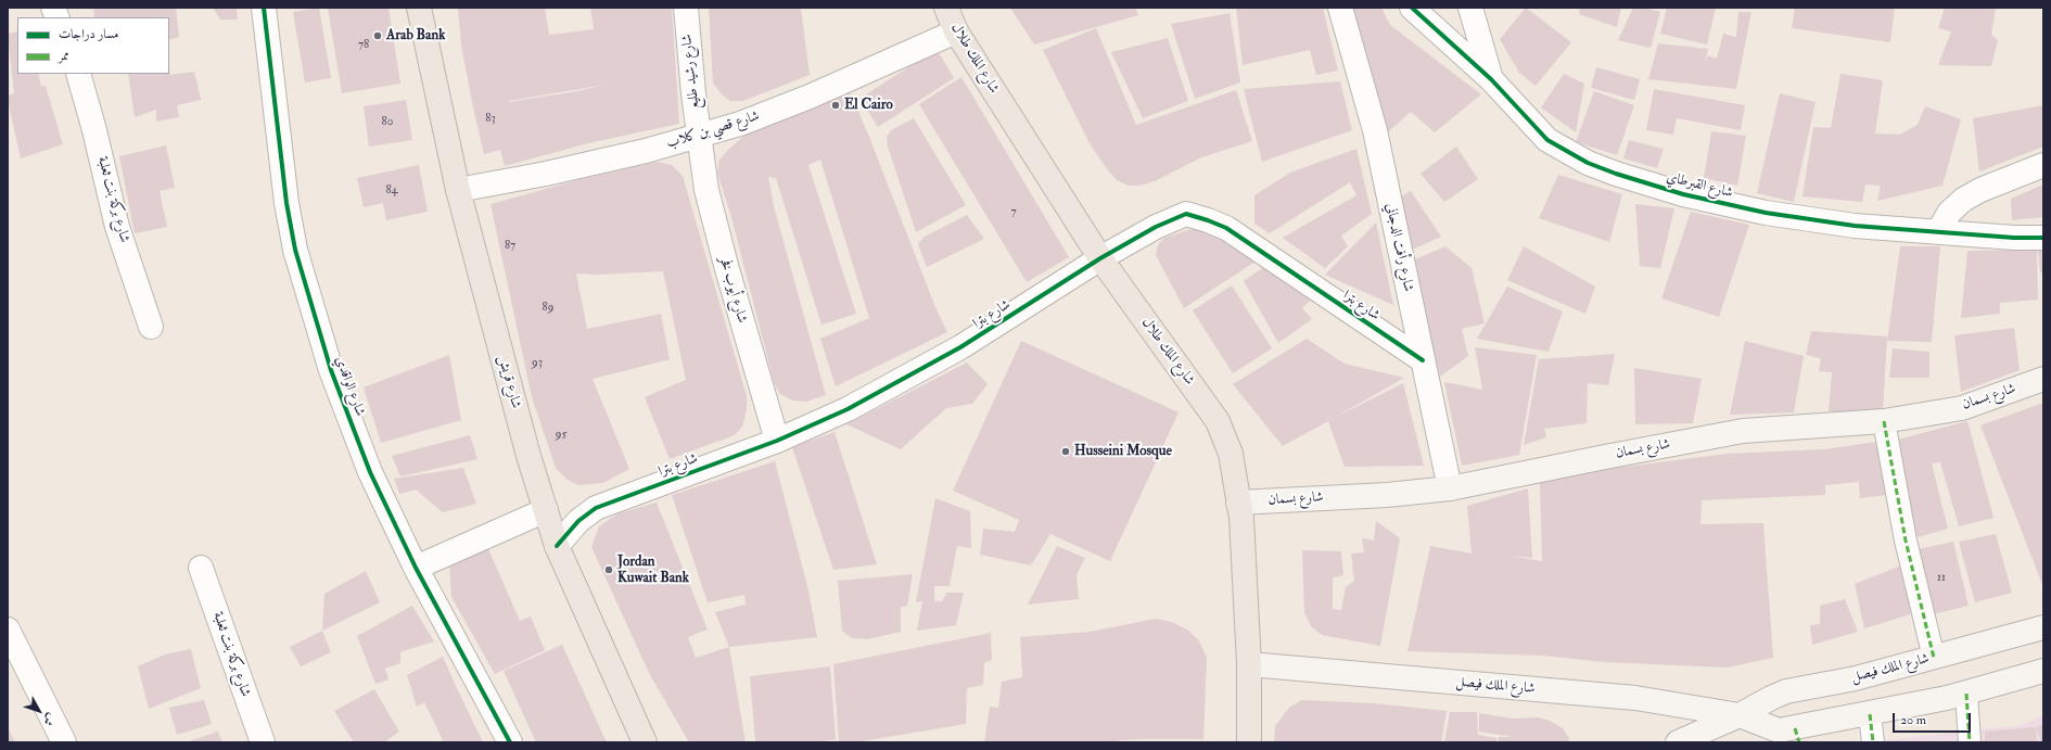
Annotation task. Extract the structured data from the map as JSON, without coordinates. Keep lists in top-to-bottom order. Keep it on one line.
{"streets":{"main road":["شارع الملك طلال","شارع قريش","شارع بسمان","شارع الملك فيصل"],"street":["شارع رشيد طليع","شارع قصي بن كلاب","شارع القبرطاي","شارع بركة بنت ثعلبة","شارع رأفت الدجاني","شارع أيوب فخر","شارع بترا","شارع الواقدي"]},"crossings":[["شارع الملك طلال","شارع قصي بن كلاب"],["شارع الملك طلال","شارع بترا"],["شارع الملك طلال","شارع بسمان"],["شارع الملك طلال","شارع الملك فيصل"],["شارع رشيد طليع","شارع قصي بن كلاب"],["شارع رشيد طليع","شارع أيوب فخر"],["شارع قصي بن كلاب","شارع أيوب فخر"],["شارع قصي بن كلاب","شارع قريش"],["شارع رأفت الدجاني","شارع بترا"],["شارع رأفت الدجاني","شارع بسمان"],["شارع أيوب فخر","شارع بترا"],["شارع بترا","شارع قريش"]],"places":["Arab Bank","El Cairo","Husseini Mosque","Jordan Kuwait Bank"],"house_numbers":["78","83","80","84","7","87","89","93","95","11"],"legend":["مسار دراجات","ممر"],"scale_bar":"20 m","north":"bottom right"}
